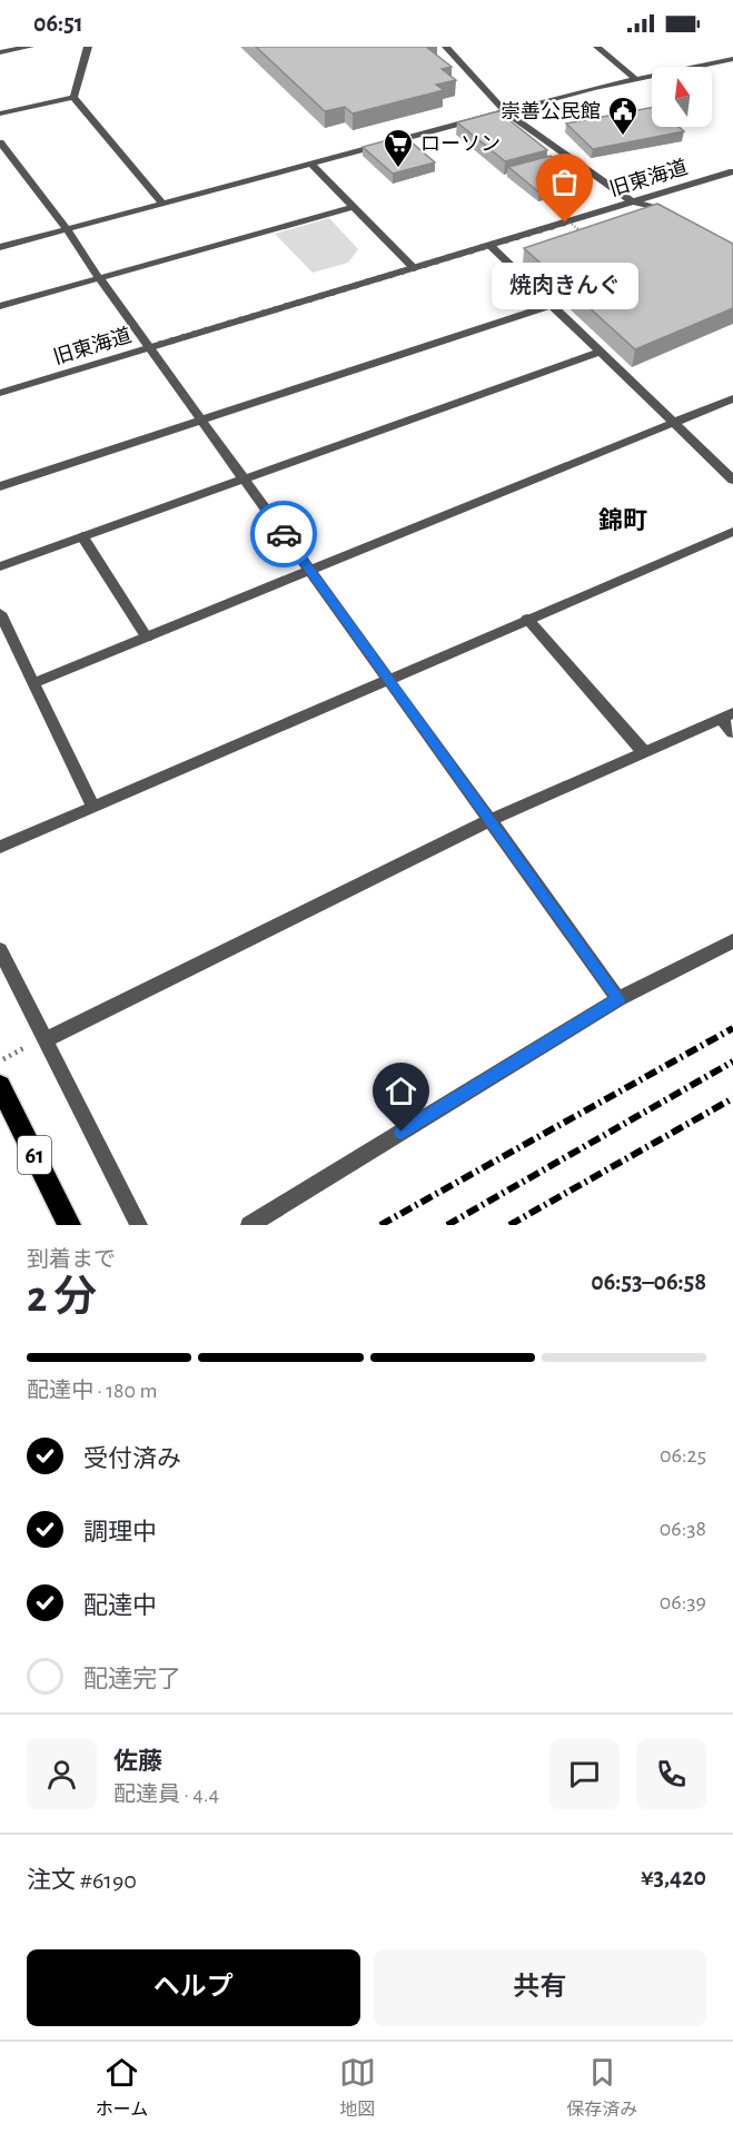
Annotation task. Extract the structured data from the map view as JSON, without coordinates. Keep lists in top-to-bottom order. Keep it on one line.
{"streets":{"main road":["61"],"street":["旧東海道"]},"districts":["錦町"],"places":{"public building":["崇善公民館"],"supermarket":["ローソン"],"other":["焼肉きんぐ"]},"north":"top","page":{"status":"06:51","bubble":"焼肉きんぐ","heading":["2 分","到着まで","06:53–06:58"],"panel":["佐藤","配達員 · 4.4","注文 #6190","¥3,420"],"bar":"配達中 · 180 m","list":[["受付済み","06:25"],["調理中","06:38"],["配達中","06:39"],"配達完了"],"buttons":["ヘルプ","共有"],"tabs":["ホーム","地図","保存済み"]}}
